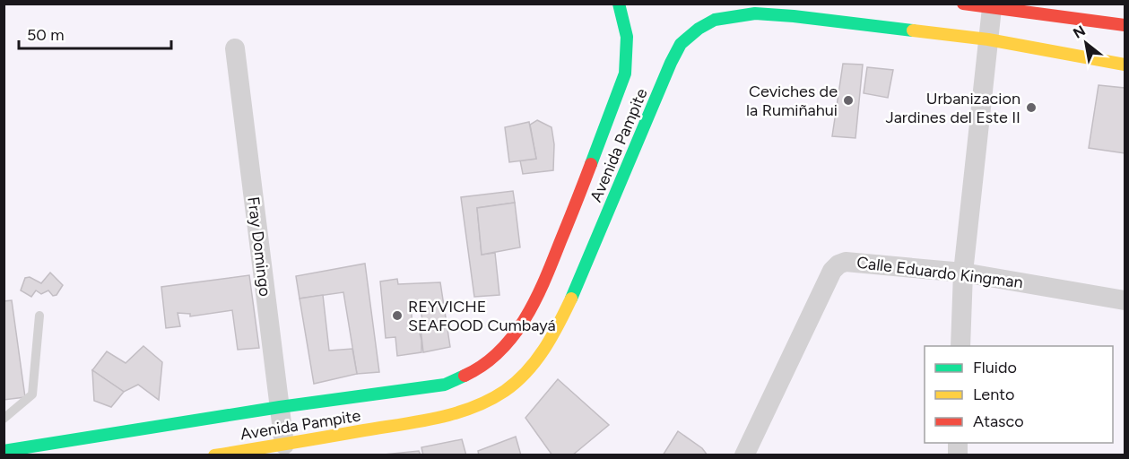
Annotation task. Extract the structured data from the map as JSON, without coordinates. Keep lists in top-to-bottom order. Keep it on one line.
{"streets":{"street":["Avenida Pampite","Fray Domingo","Calle Eduardo Kingman"]},"crossings":[["Avenida Pampite","Fray Domingo"]],"places":["Ceviches de la Rumiñahui","Urbanizacion Jardines del Este II","REYVICHE SEAFOOD Cumbayá"],"legend":["Fluido","Lento","Atasco"],"scale_bar":"50 m","north":"top left"}
